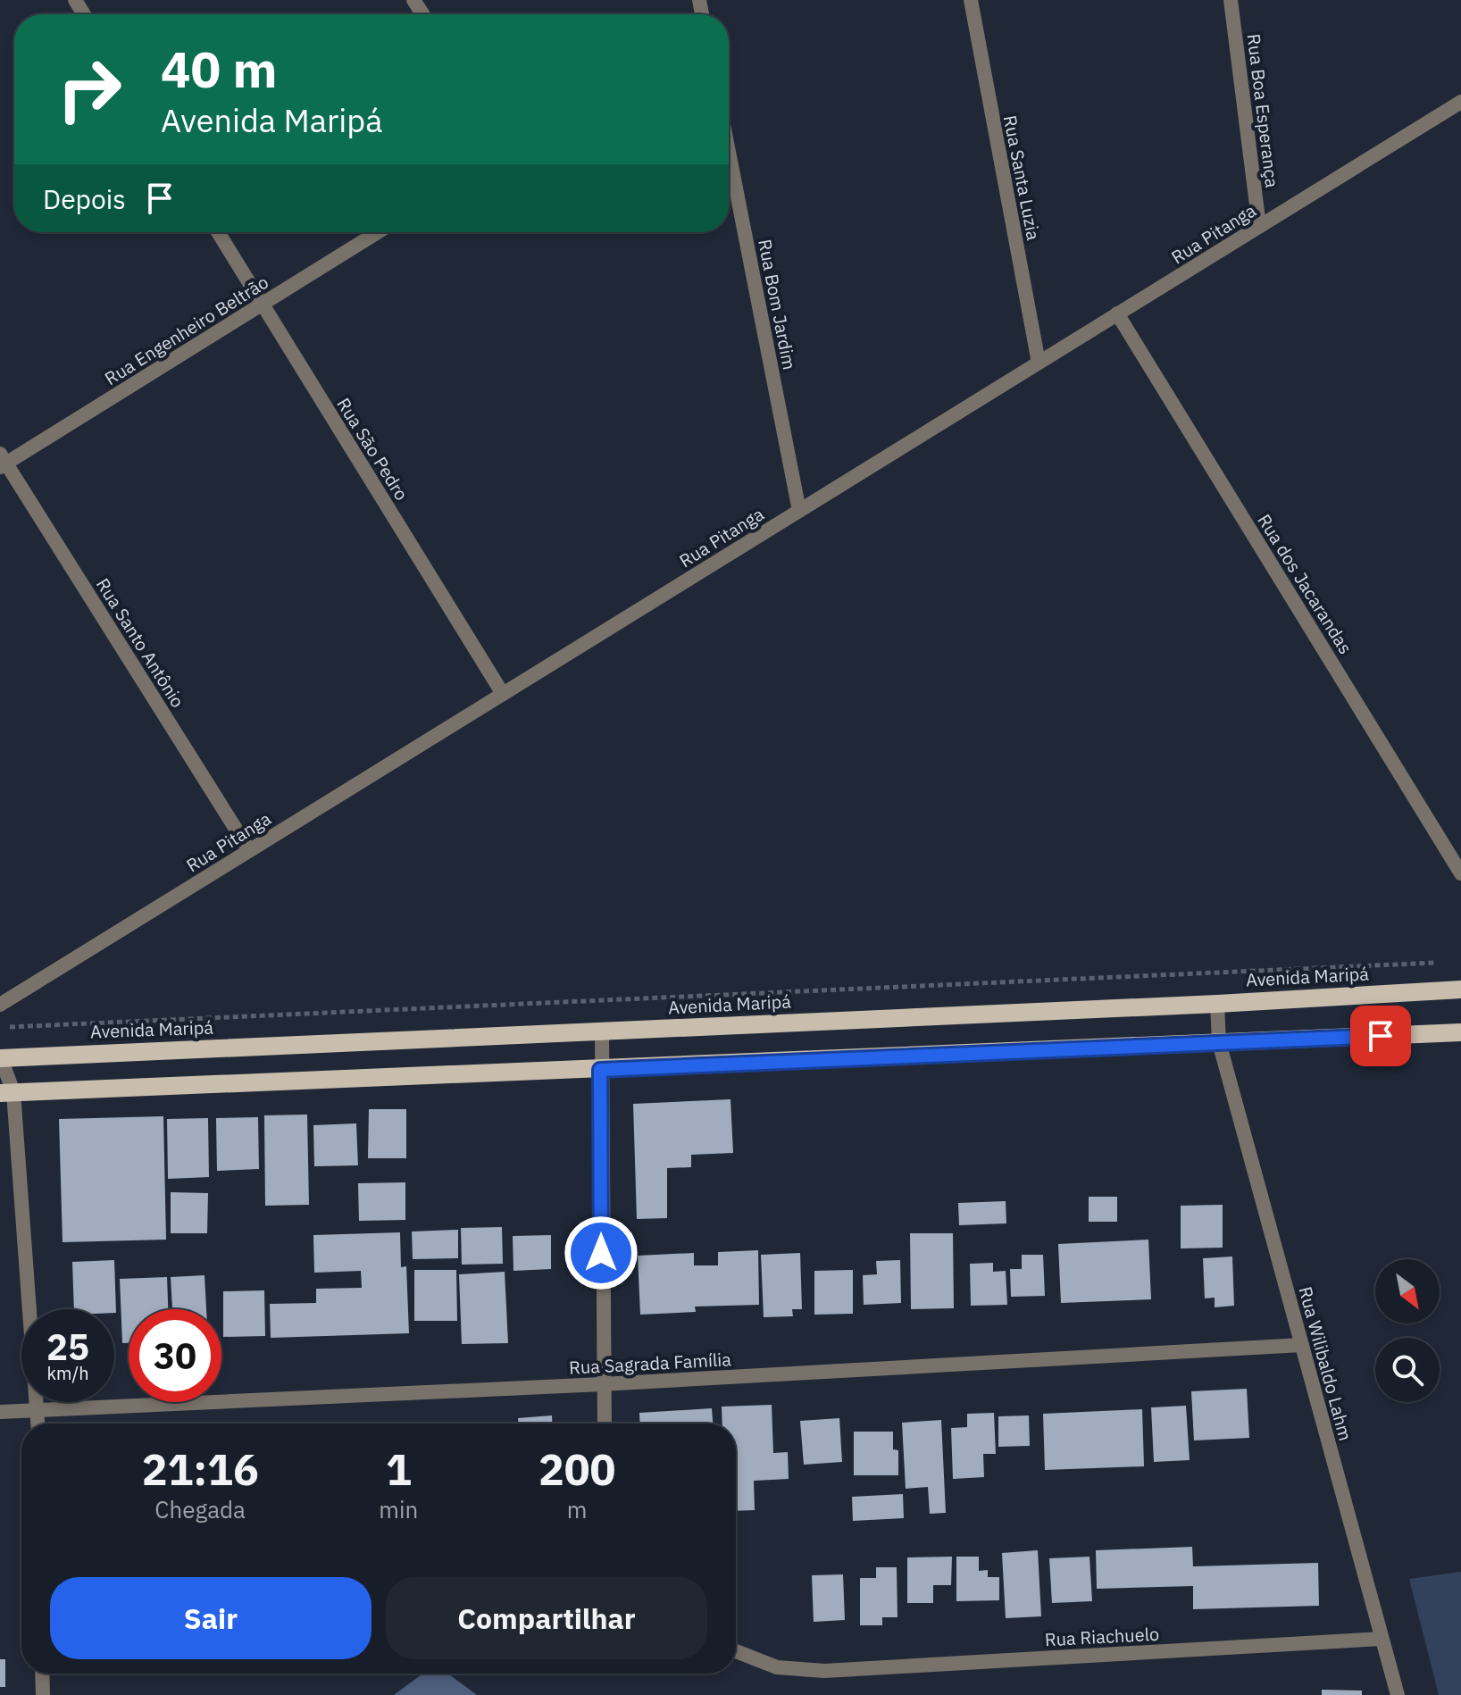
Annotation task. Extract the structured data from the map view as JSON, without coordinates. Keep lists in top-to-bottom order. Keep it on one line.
{"streets":{"main road":["Avenida Maripá"],"street":["Rua Boa Esperança","Rua Santa Luzia","Rua Pitanga","Rua Bom Jardim","Rua Engenheiro Beltrão","Rua São Pedro","Rua dos Jacarandas","Rua Santo Antônio","Rua Sagrada Família","Rua Wilibaldo Lahm","Rua Riachuelo"]},"crossings":[["Rua Boa Esperança","Rua Pitanga"],["Rua Santa Luzia","Rua Pitanga"],["Rua Pitanga","Rua Bom Jardim"],["Rua Pitanga","Rua São Pedro"],["Rua Pitanga","Rua dos Jacarandas"],["Rua Pitanga","Rua Santo Antônio"],["Rua Engenheiro Beltrão","Rua São Pedro"],["Rua Engenheiro Beltrão","Rua Santo Antônio"],["Avenida Maripá","Rua Wilibaldo Lahm"],["Rua Sagrada Família","Rua Wilibaldo Lahm"],["Rua Wilibaldo Lahm","Rua Riachuelo"]],"north":"bottom right","page":{"turn":["40 m","Avenida Maripá"],"then":"Depois","speed":"25 km/h","limit":"30","eta":["21:16","Chegada","1","min","200","m"],"buttons":["Sair","Compartilhar"]}}
